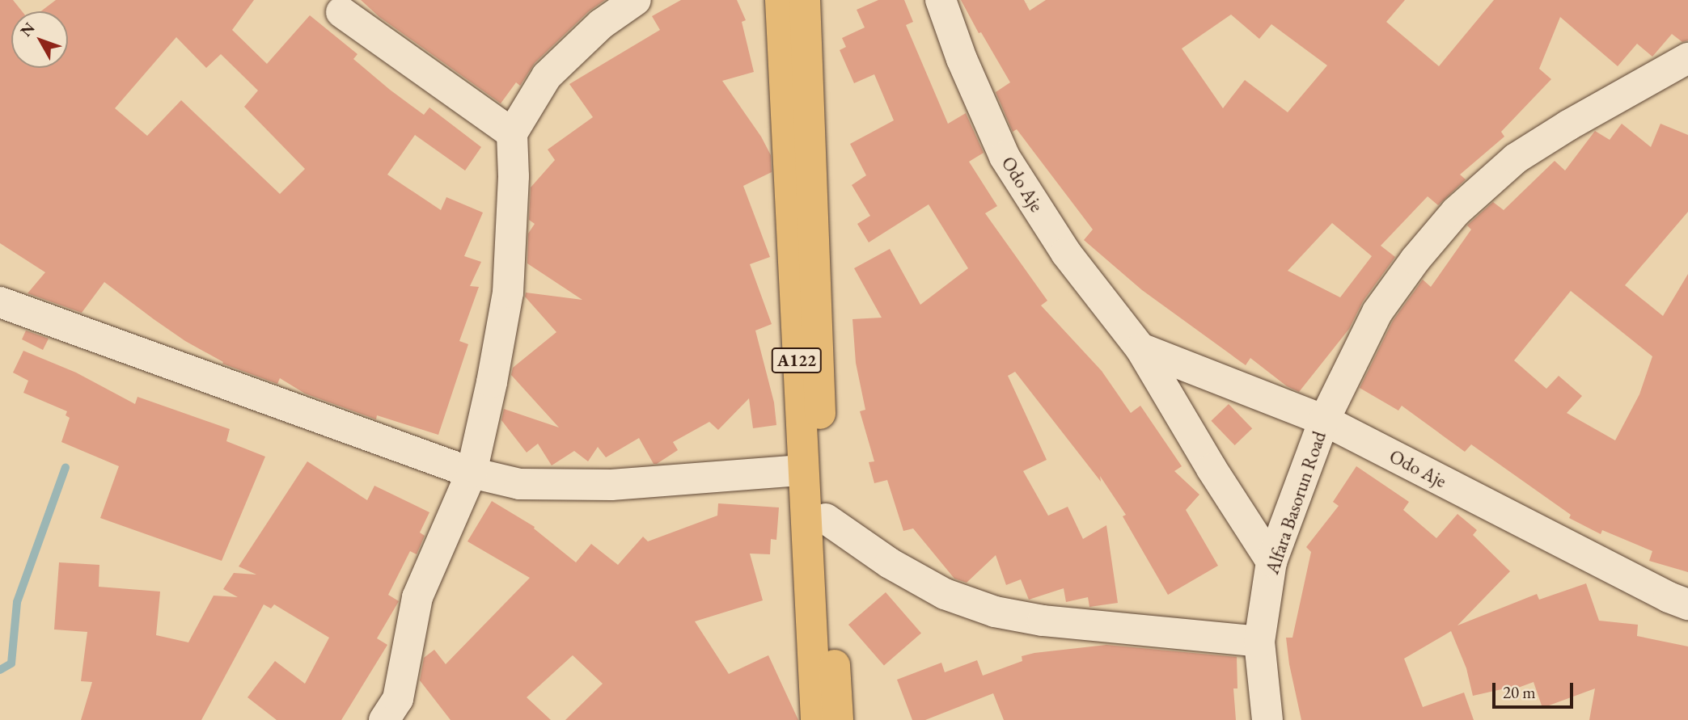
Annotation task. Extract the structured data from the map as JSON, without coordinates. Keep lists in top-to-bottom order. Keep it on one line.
{"streets":{"highway":["A122"],"street":["Odo Aje","Alfara Basorun Road"]},"crossings":[["Odo Aje","Alfara Basorun Road"]],"scale_bar":"20 m","north":"top left"}
